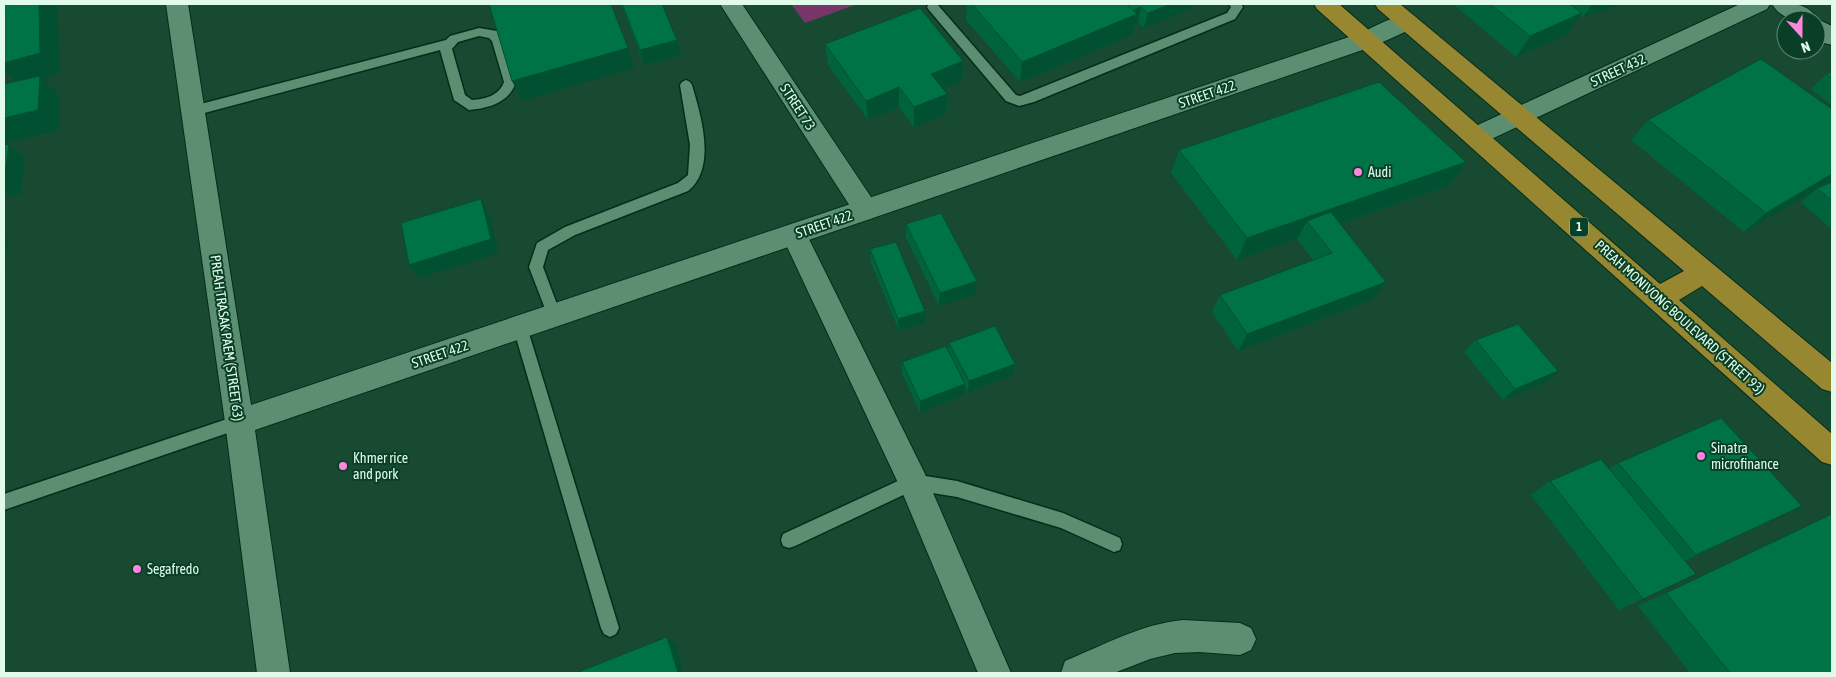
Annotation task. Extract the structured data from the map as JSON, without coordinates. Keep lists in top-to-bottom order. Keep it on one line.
{"streets":{"highway":["1","PREAH MONIVONG BOULEVARD (STREET 93)"],"street":["STREET 432","STREET 422","STREET 73","PREAH TRASAK PAEM (STREET 63)"]},"crossings":[["STREET 432","PREAH MONIVONG BOULEVARD (STREET 93)"],["STREET 422","STREET 73"],["STREET 422","PREAH MONIVONG BOULEVARD (STREET 93)"],["STREET 422","PREAH TRASAK PAEM (STREET 63)"]],"places":["Audi","Sinatra microfinance","Khmer rice and pork","Segafredo"],"north":"bottom"}
